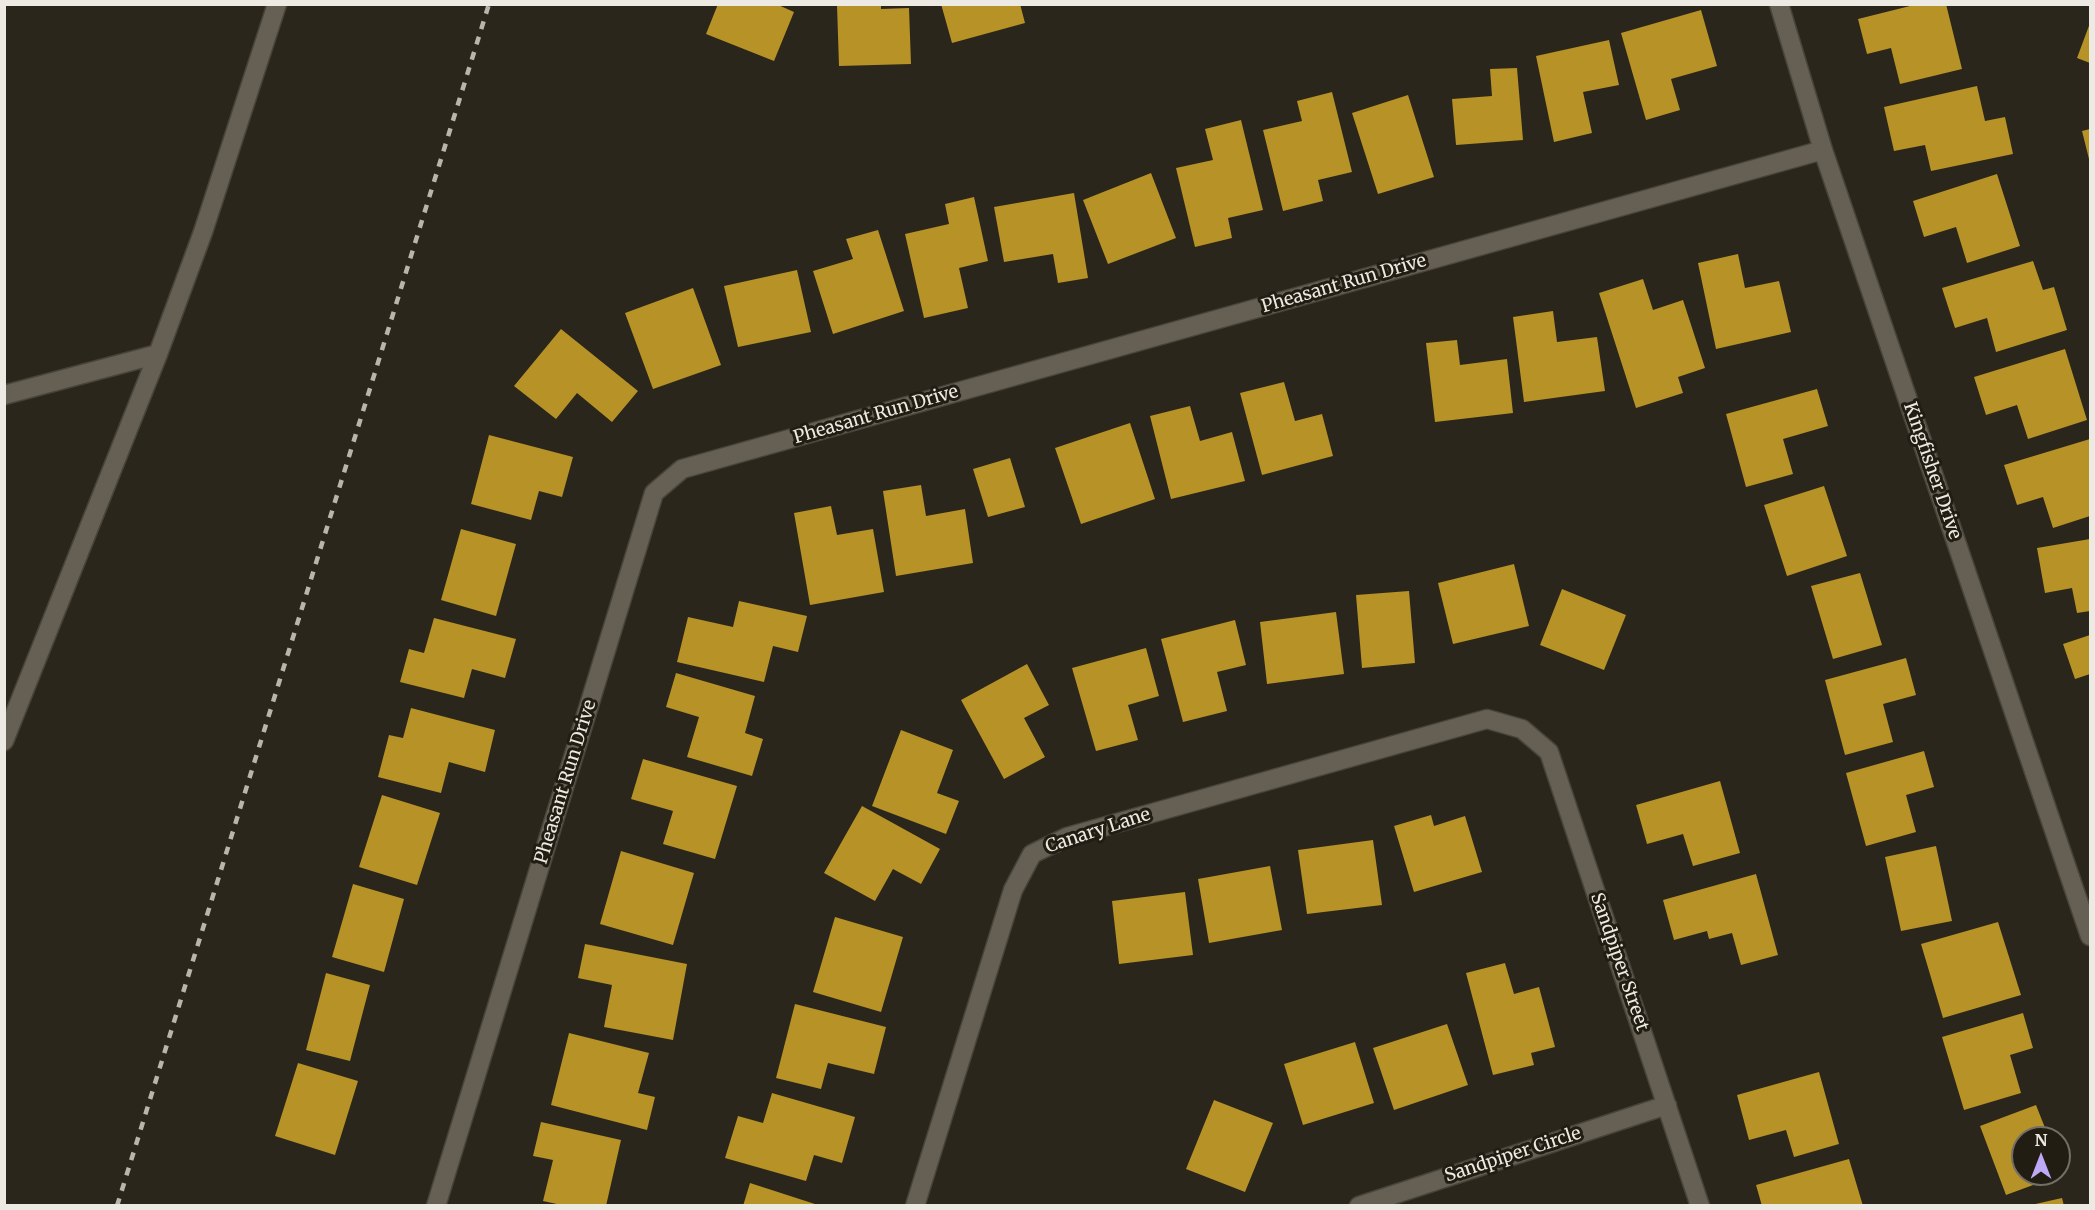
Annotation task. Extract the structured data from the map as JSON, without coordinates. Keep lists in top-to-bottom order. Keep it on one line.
{"streets":{"street":["Pheasant Run Drive","Kingfisher Drive","Canary Lane","Sandpiper Street","Sandpiper Circle"]},"crossings":[["Pheasant Run Drive","Kingfisher Drive"],["Canary Lane","Sandpiper Street"],["Sandpiper Street","Sandpiper Circle"]],"north":"top"}
